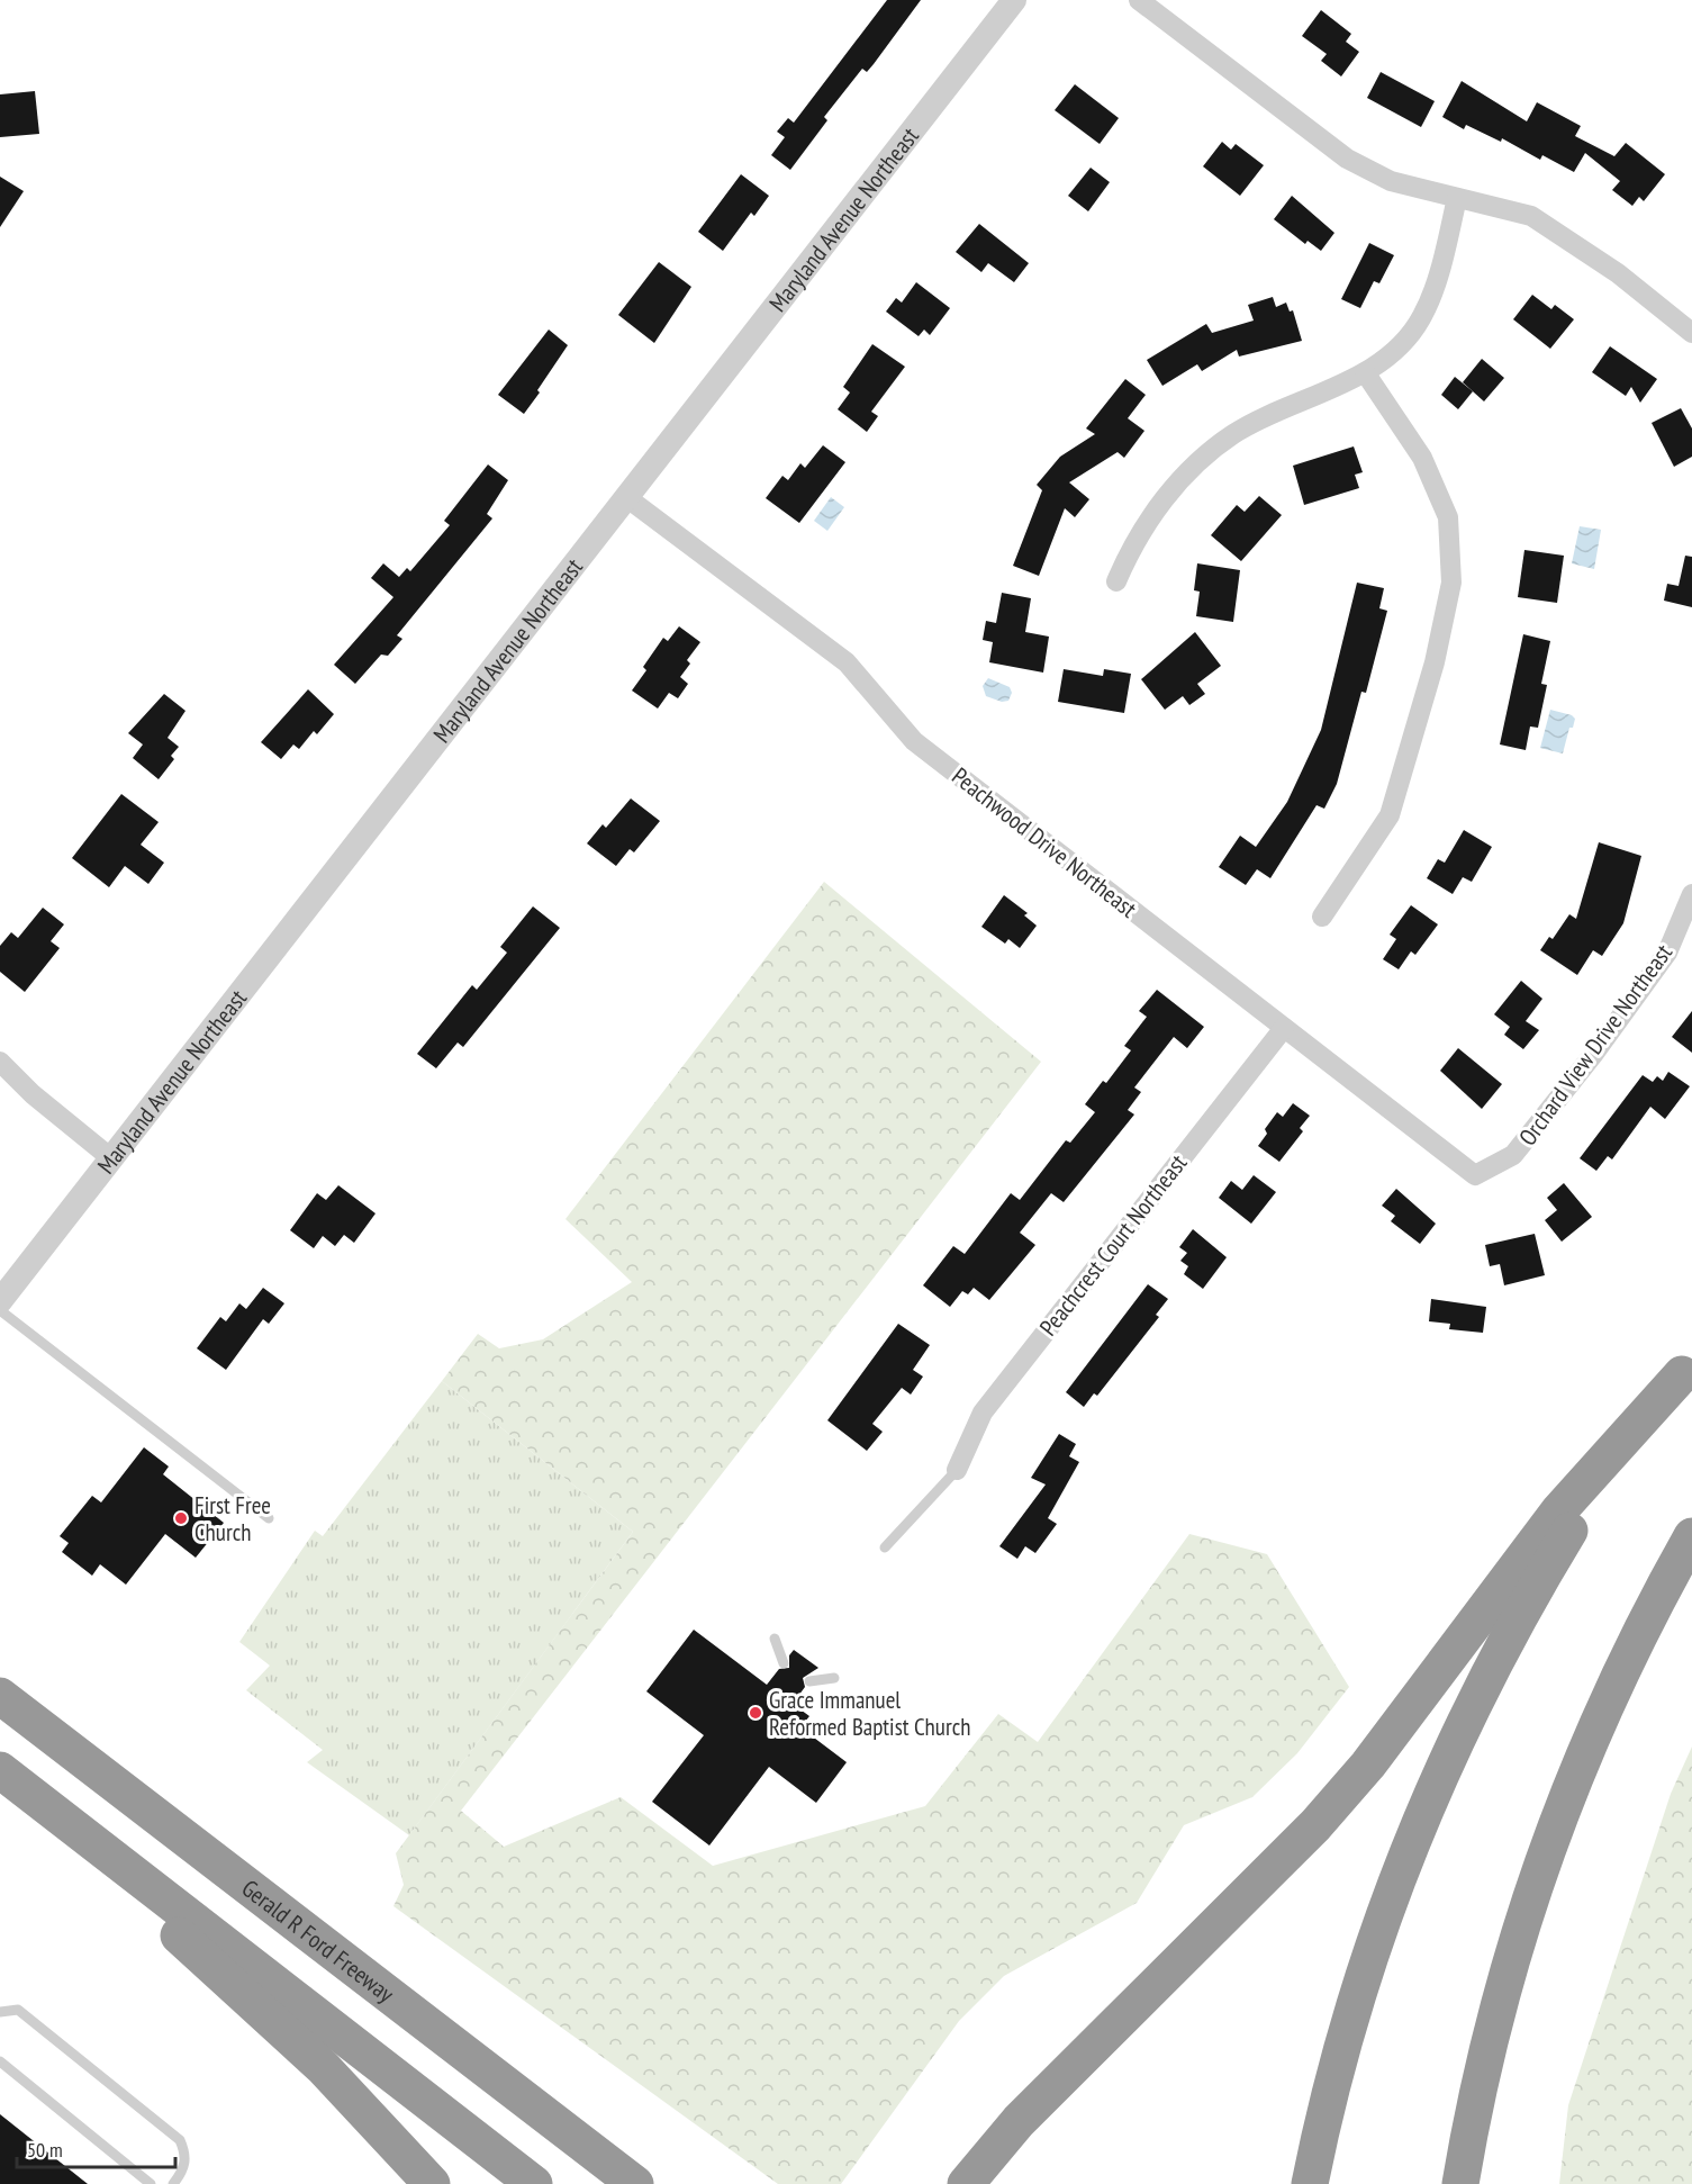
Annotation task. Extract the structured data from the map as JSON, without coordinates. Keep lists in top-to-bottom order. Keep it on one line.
{"streets":{"highway":["Gerald R Ford Freeway"],"street":["Maryland Avenue Northeast","Peachwood Drive Northeast","Orchard View Drive Northeast","Peachcrest Court Northeast"]},"crossings":[["Maryland Avenue Northeast","Peachwood Drive Northeast"],["Peachwood Drive Northeast","Orchard View Drive Northeast"],["Peachwood Drive Northeast","Peachcrest Court Northeast"]],"places":["First Free Church","Grace Immanuel Reformed Baptist Church"],"scale_bar":"50 m"}
